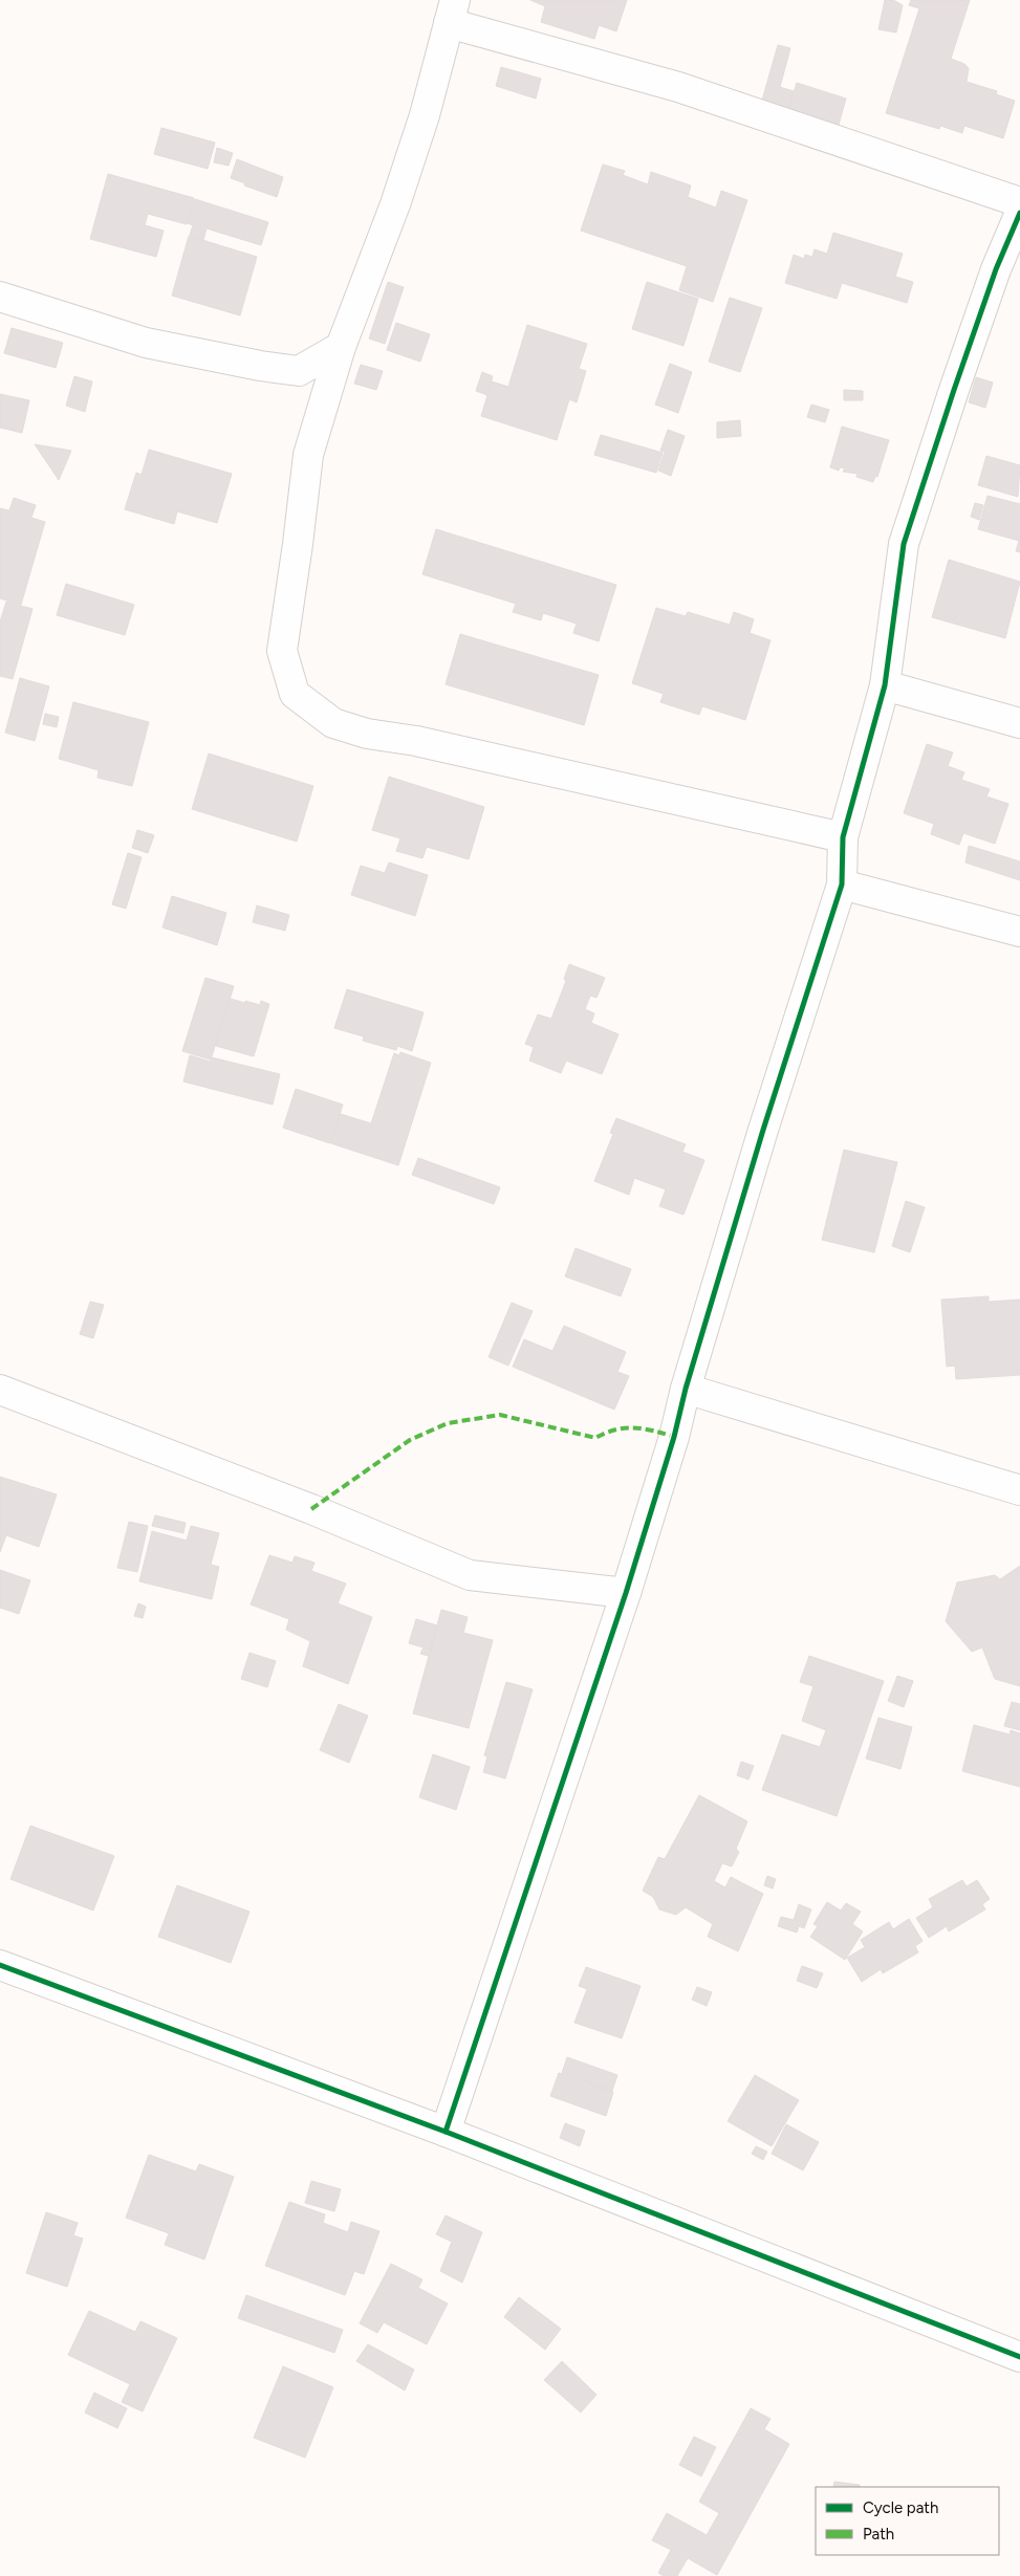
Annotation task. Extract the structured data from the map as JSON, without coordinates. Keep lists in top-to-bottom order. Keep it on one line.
{"legend":["Cycle path","Path"]}
